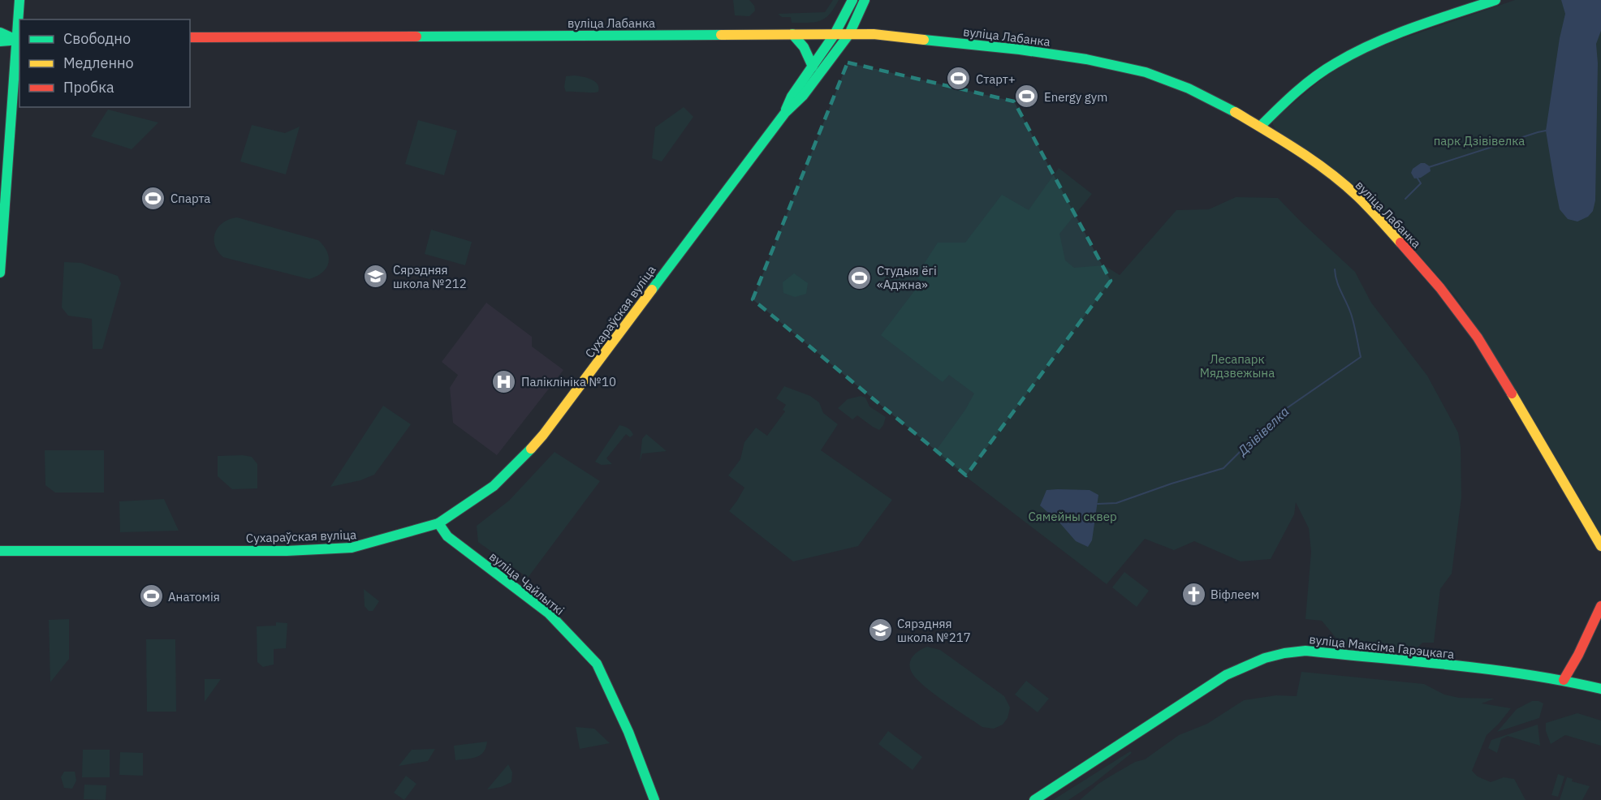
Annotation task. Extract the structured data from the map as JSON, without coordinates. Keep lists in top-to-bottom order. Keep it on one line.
{"streets":{"main road":["вуліца Лабанка","Сухараўская вуліца","вуліца Чайлыткі","вуліца Максіма Гарэцкага"]},"crossings":[["вуліца Лабанка","Сухараўская вуліца"],["Сухараўская вуліца","вуліца Чайлыткі"]],"water":["Дзівівелка"],"parks":["парк Дзівівелка","Лесапарк Мядзвежына","Сямейны сквер"],"places":{"sports":["Старт+","Energy gym","Спарта","Студыя ёгі «Аджна»","Анатомія"],"school or university":["Сярэдняя школа №212","Сярэдняя школа №217"],"hospital":["Паліклініка №10"],"church":["Віфлеем"]},"legend":["Свободно","Медленно","Пробка"]}
